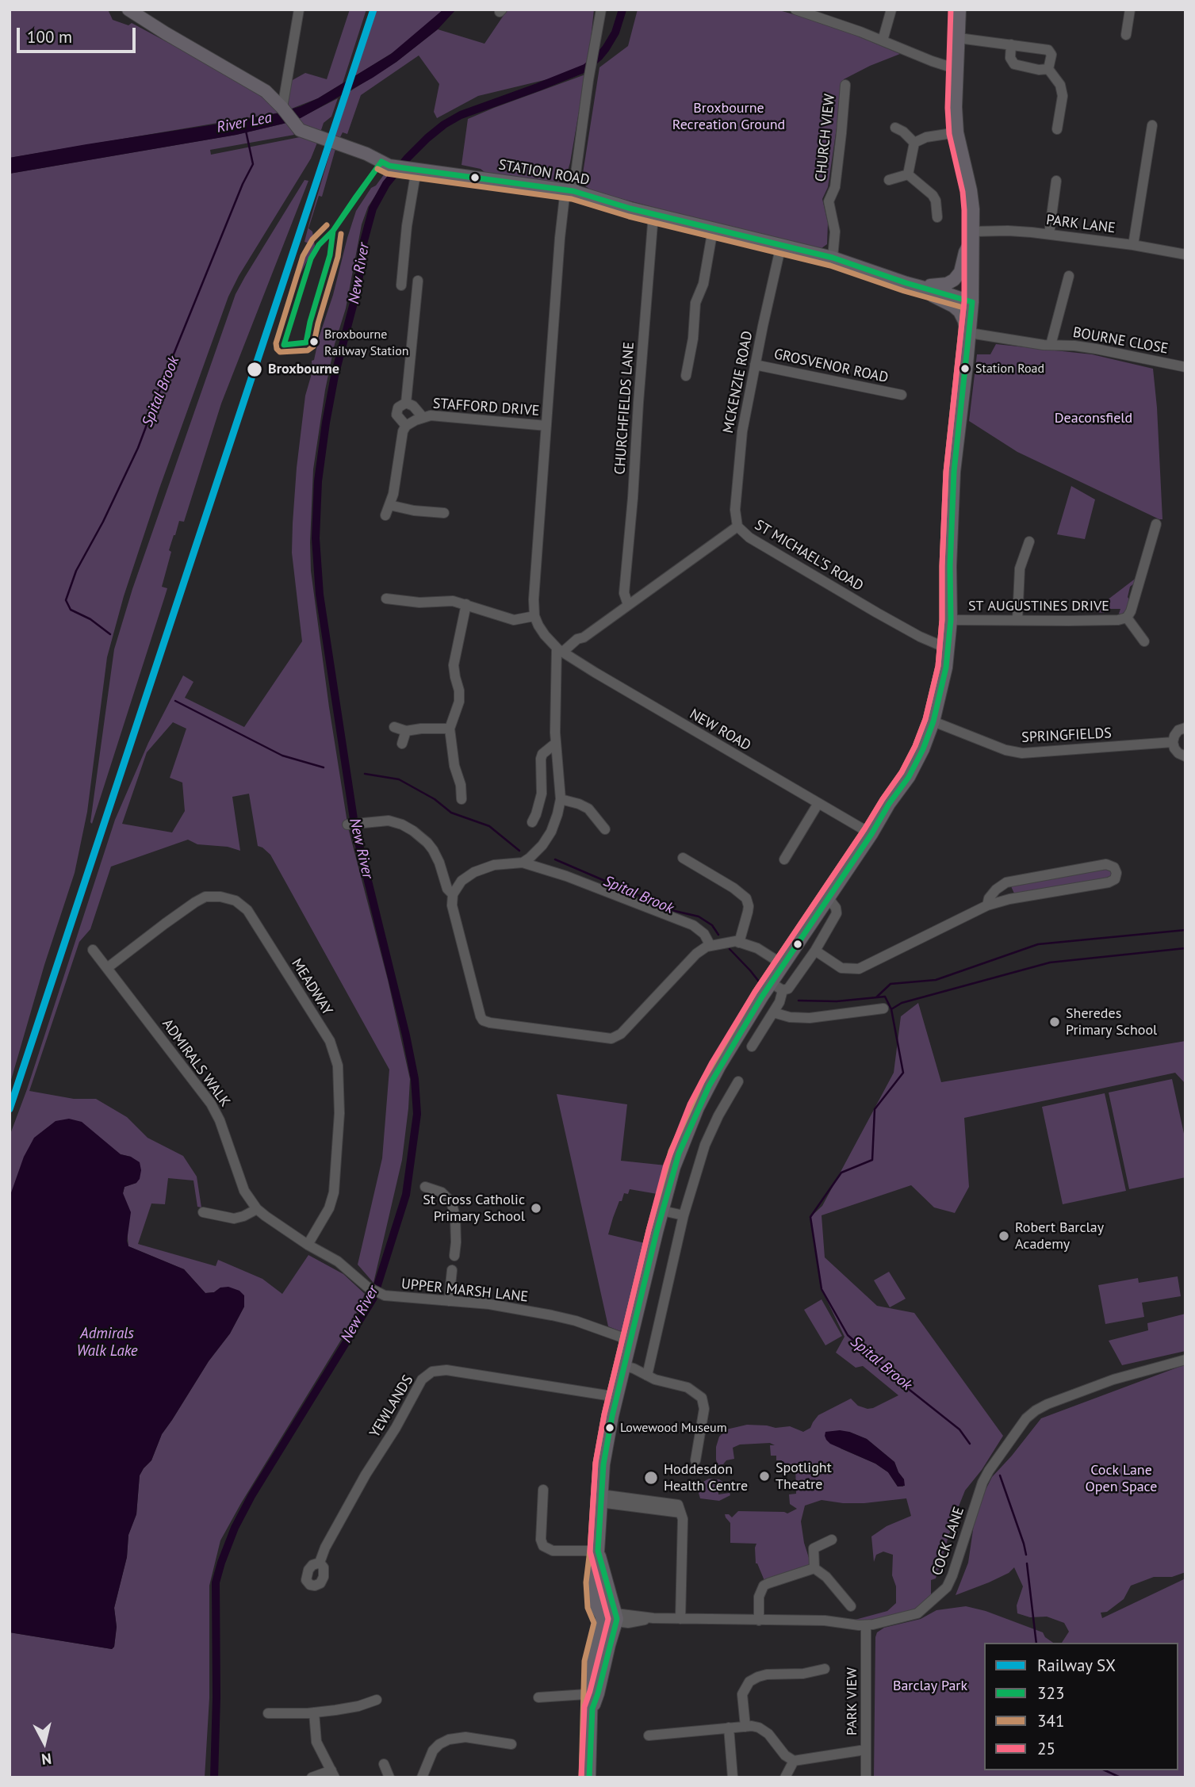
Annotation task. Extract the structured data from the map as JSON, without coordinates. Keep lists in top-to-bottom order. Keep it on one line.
{"streets":{"main road":["STATION ROAD"],"street":["CHURCH VIEW","PARK LANE","BOURNE CLOSE","GROSVENOR ROAD","MCKENZIE ROAD","STAFFORD DRIVE","CHURCHFIELDS LANE","ST MICHAEL'S ROAD","ST AUGUSTINES DRIVE","NEW ROAD","SPRINGFIELDS","MEADWAY","ADMIRALS WALK","UPPER MARSH LANE","YEWLANDS","COCK LANE","PARK VIEW"]},"crossings":[["CHURCH VIEW","STATION ROAD"],["STATION ROAD","MCKENZIE ROAD"],["STATION ROAD","CHURCHFIELDS LANE"],["GROSVENOR ROAD","MCKENZIE ROAD"],["MCKENZIE ROAD","ST MICHAEL'S ROAD"],["CHURCHFIELDS LANE","ST MICHAEL'S ROAD"],["ST MICHAEL'S ROAD","NEW ROAD"],["MEADWAY","ADMIRALS WALK"],["MEADWAY","UPPER MARSH LANE"],["ADMIRALS WALK","UPPER MARSH LANE"],["COCK LANE","PARK VIEW"]],"water":["River Lea","New River","Spital Brook","Admirals Walk Lake"],"parks":["Broxbourne Recreation Ground","Deaconsfield","Cock Lane Open Space","Barclay Park"],"places":["Broxbourne Railway Station","Station Road","Broxbourne","Sheredes Primary School","St Cross Catholic Primary School","Robert Barclay Academy","Lowewood Museum","Spotlight Theatre","Hoddesdon Health Centre"],"lines":["rail line SX","transit line 25","transit line 323","transit line 341"],"legend":["Railway SX","323","341","25"],"scale_bar":"100 m","north":"bottom"}
